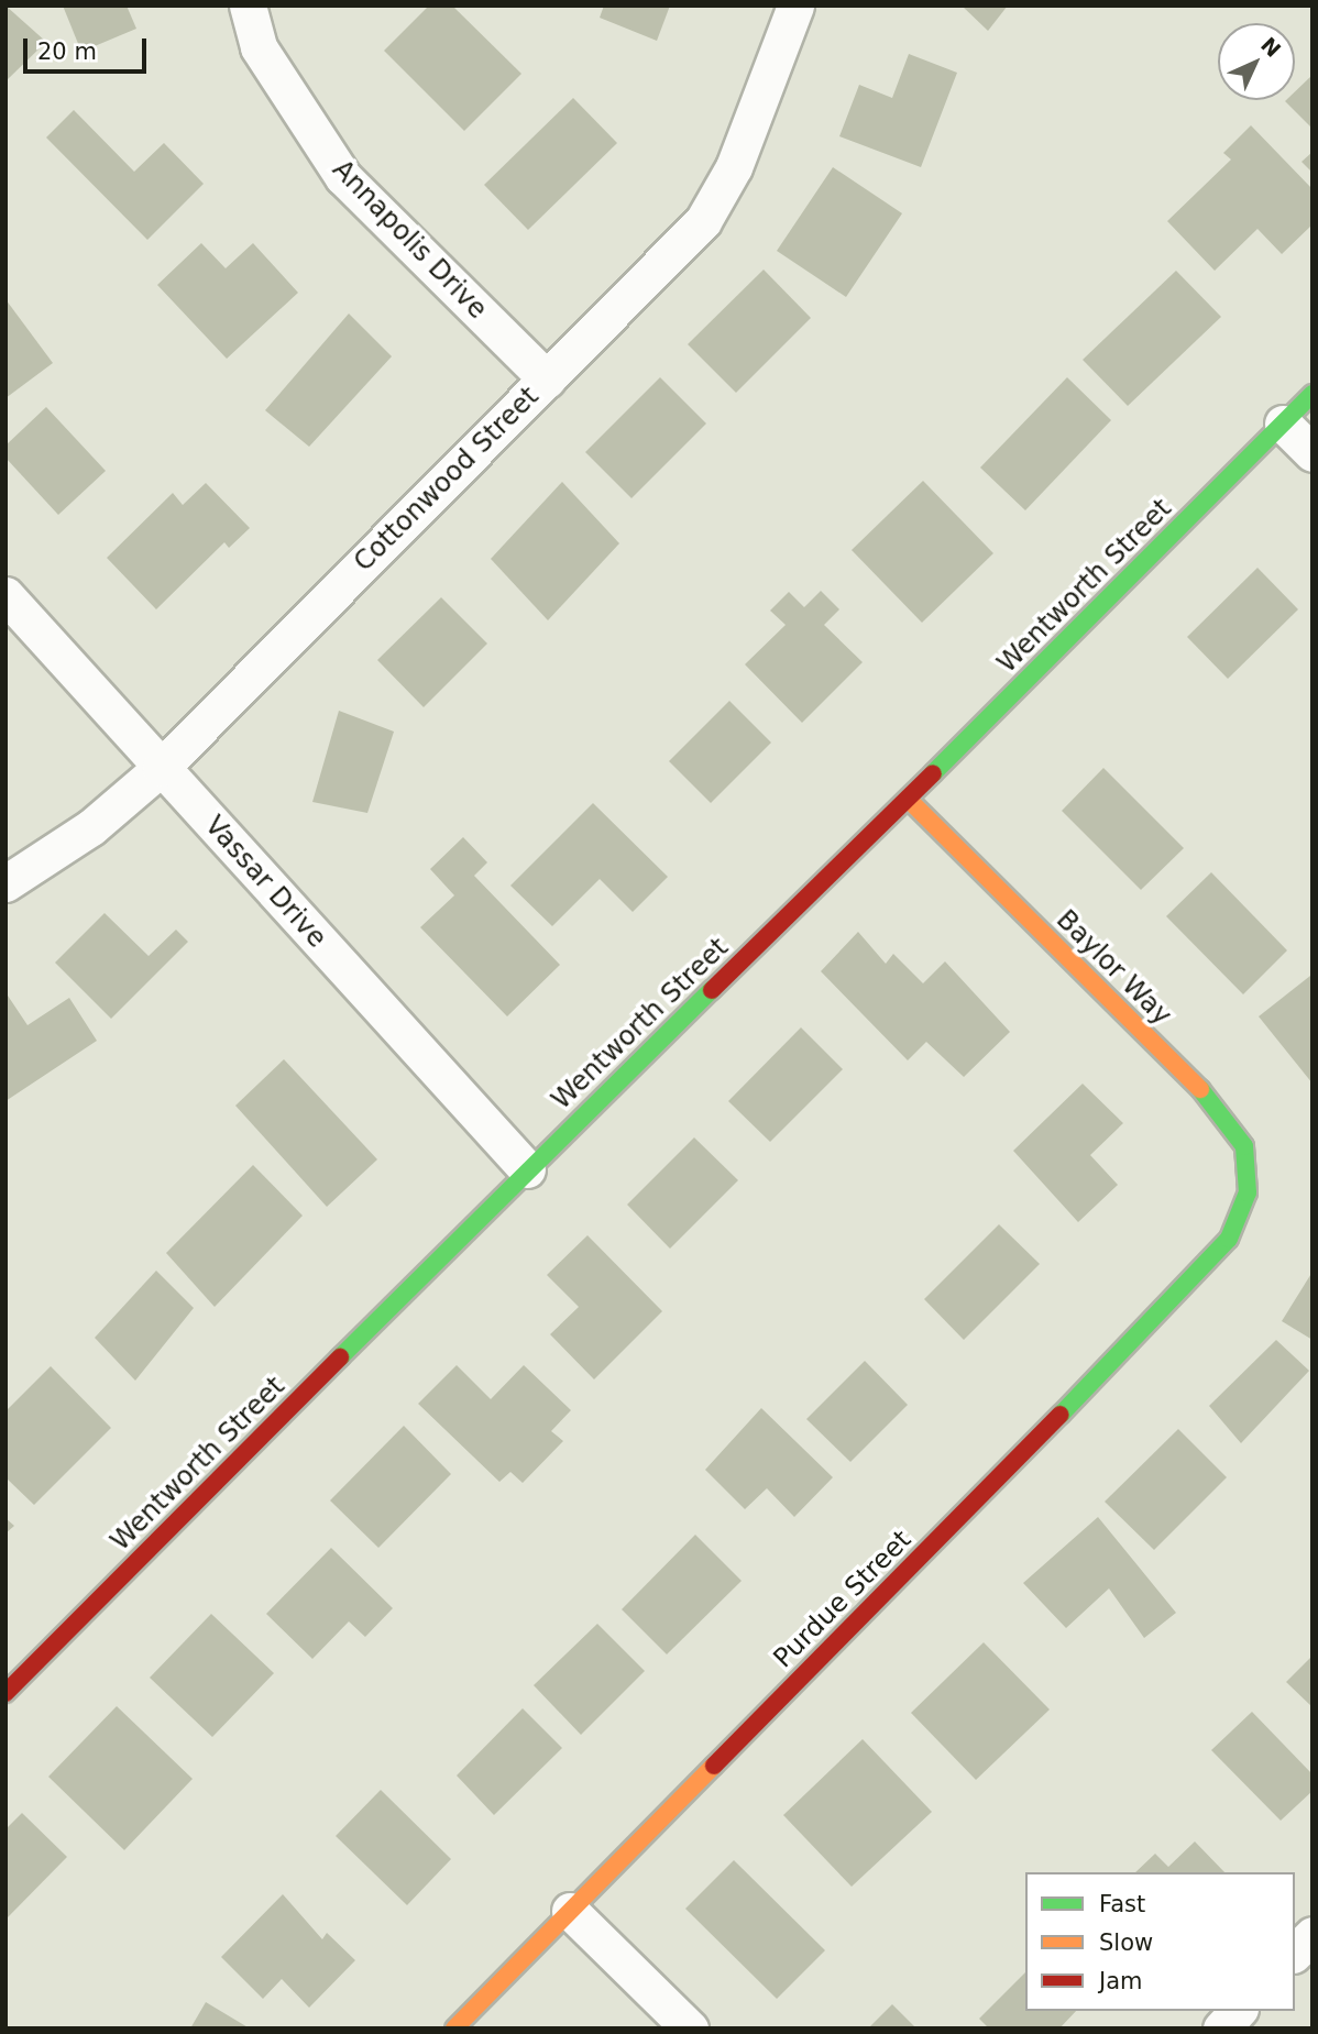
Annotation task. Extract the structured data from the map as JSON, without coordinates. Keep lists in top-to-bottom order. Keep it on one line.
{"streets":{"street":["Annapolis Drive","Cottonwood Street","Wentworth Street","Vassar Drive","Baylor Way","Purdue Street"]},"crossings":[["Annapolis Drive","Cottonwood Street"],["Cottonwood Street","Vassar Drive"],["Wentworth Street","Vassar Drive"],["Wentworth Street","Baylor Way"],["Baylor Way","Purdue Street"]],"legend":["Fast","Slow","Jam"],"scale_bar":"20 m","north":"top right"}
